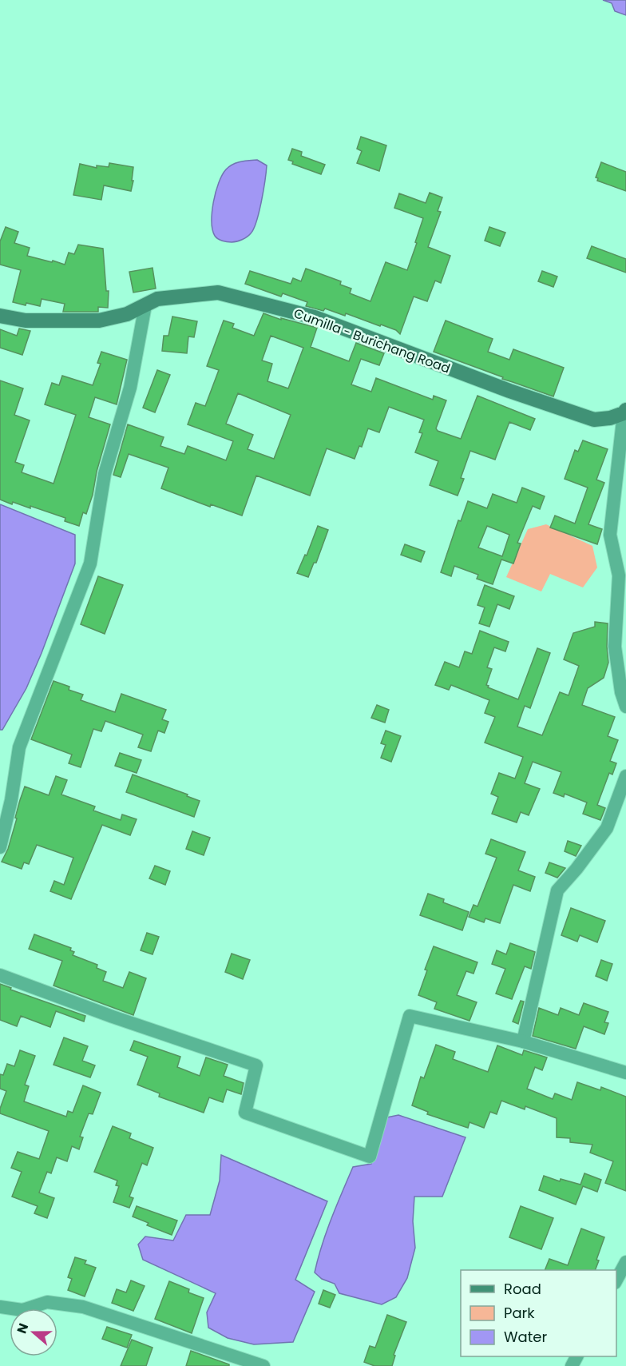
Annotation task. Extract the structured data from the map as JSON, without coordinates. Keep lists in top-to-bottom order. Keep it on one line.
{"streets":{"main road":["Cumilla - Burichang Road"]},"legend":["Road","Park","Water"],"north":"left"}
